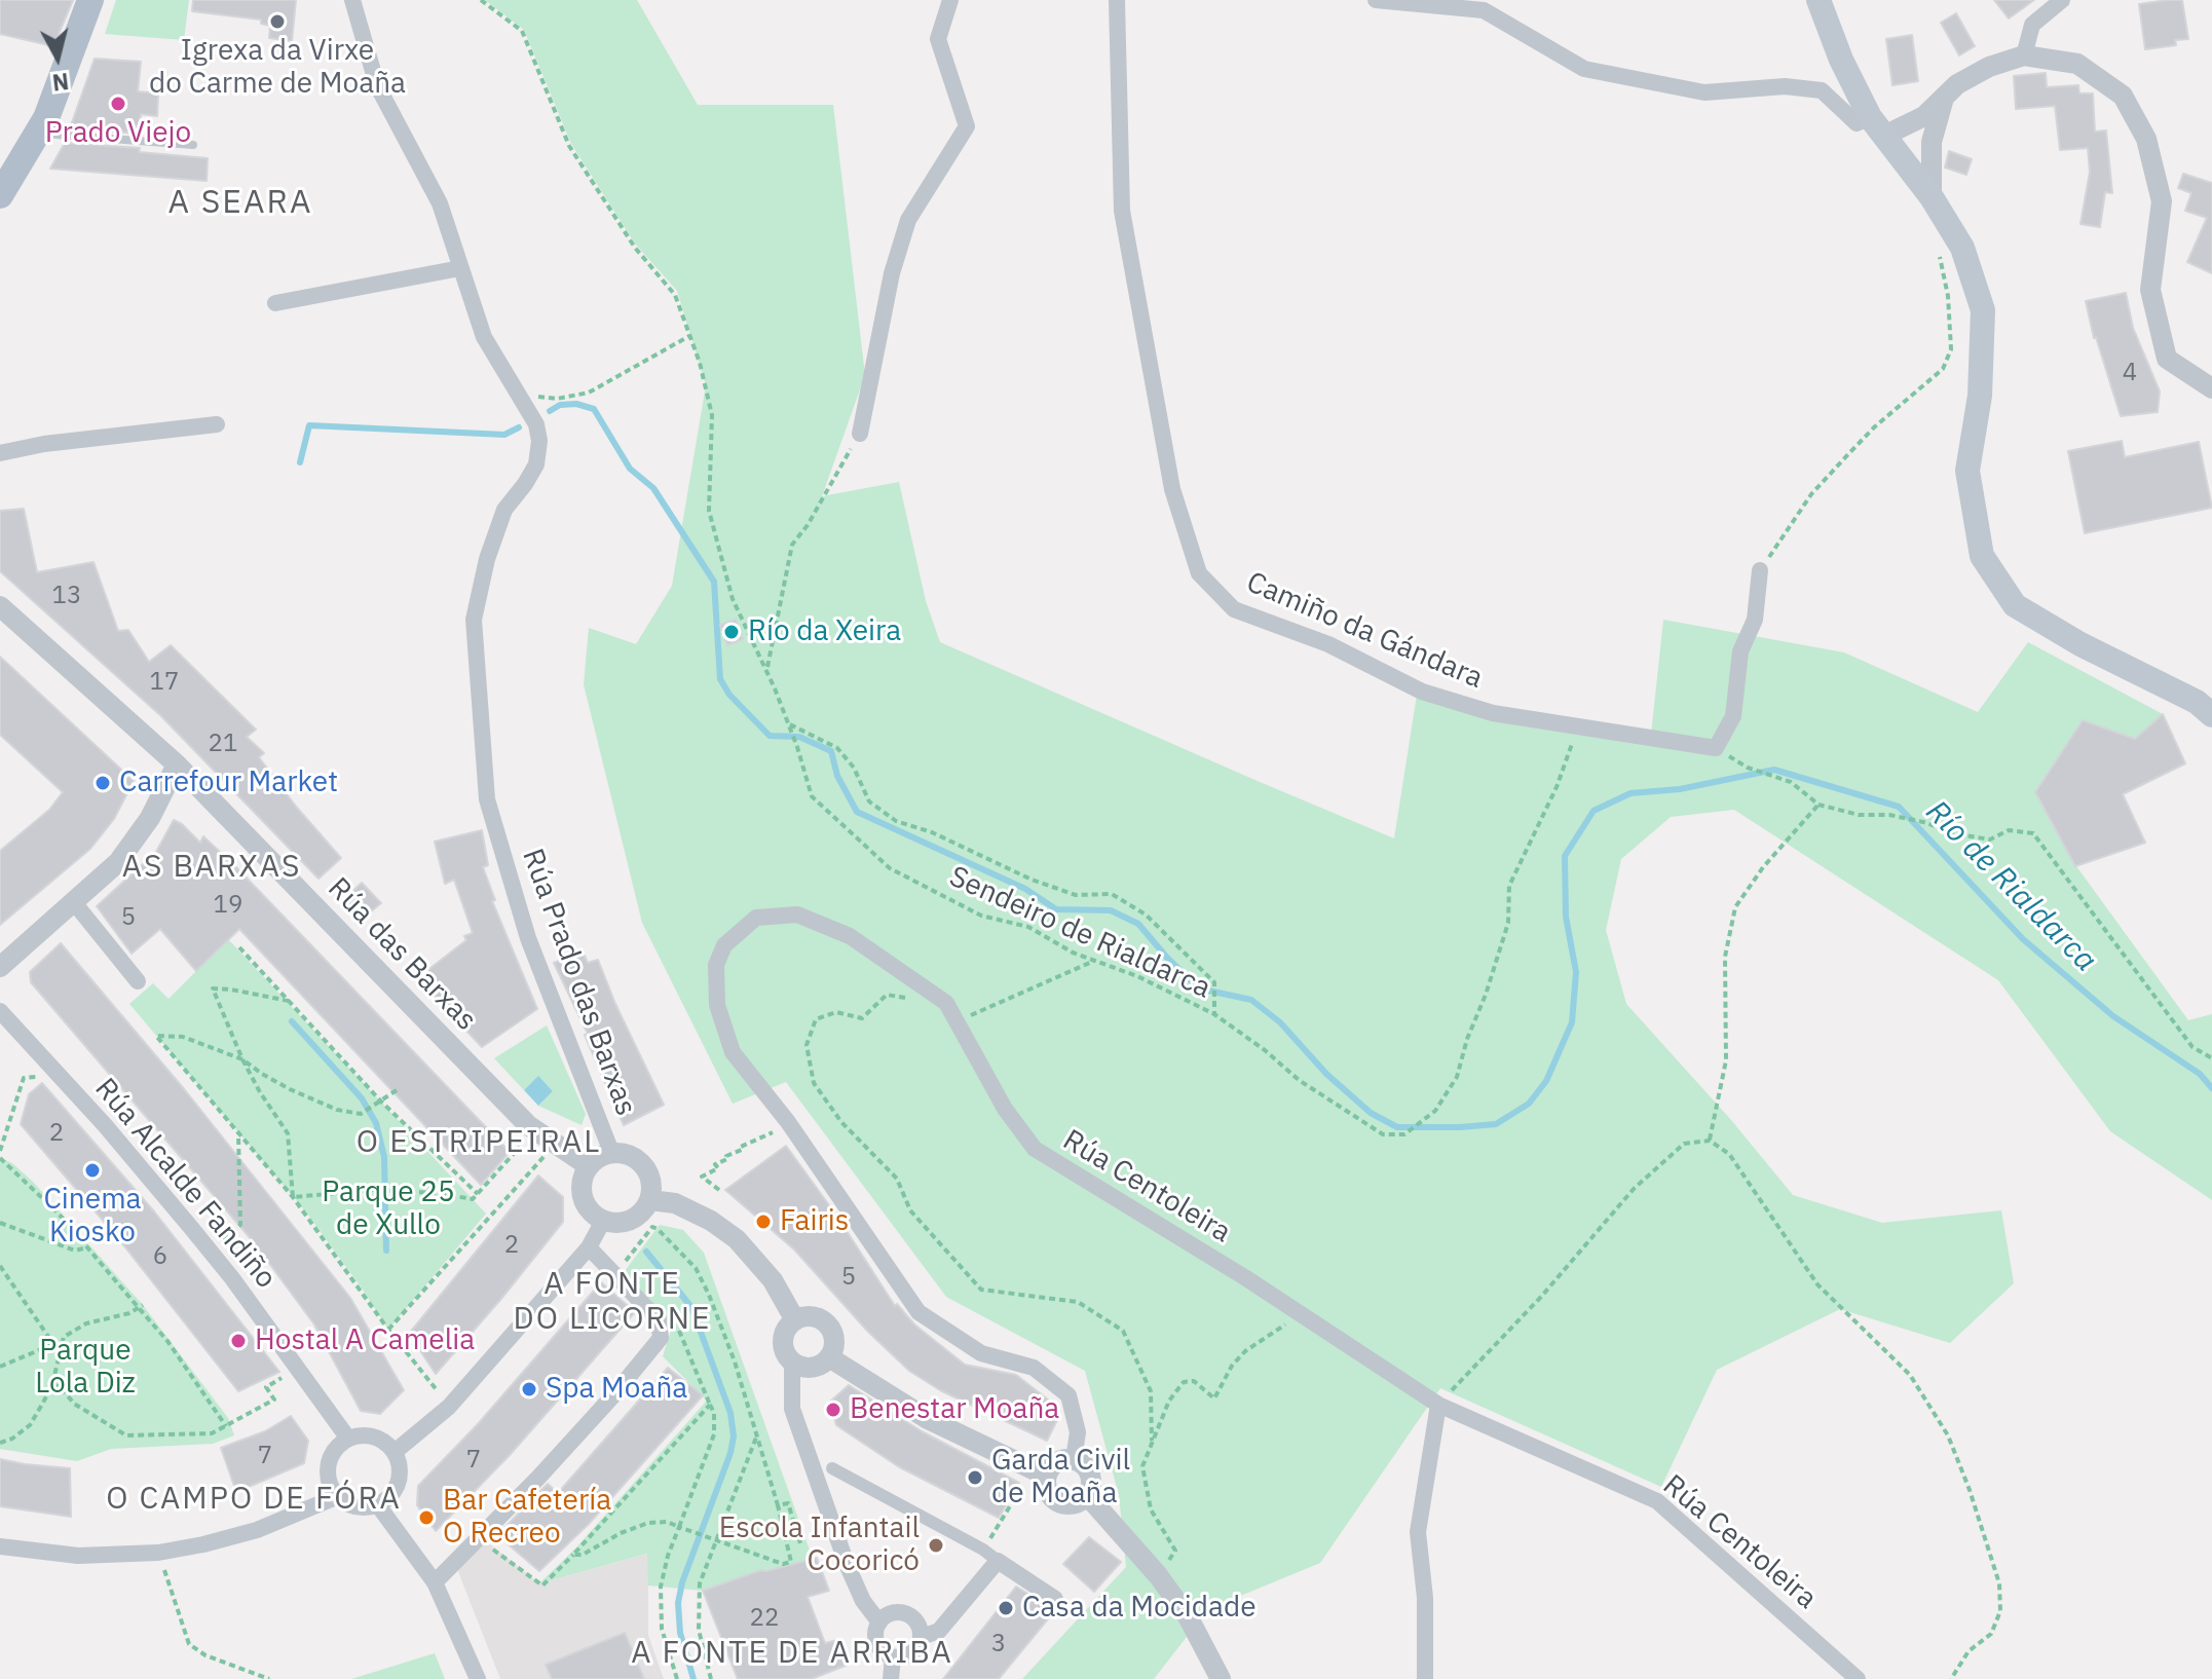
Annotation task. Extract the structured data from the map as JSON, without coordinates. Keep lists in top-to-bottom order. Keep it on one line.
{"streets":{"street":["Camiño da Gándara","Rúa das Barxas","Rúa Prado das Barxas","Rúa Alcalde Fandiño","Rúa Centoleira"],"path":["Sendeiro de Rialdarca"]},"crossings":[["Camiño da Gándara","Sendeiro de Rialdarca"],["Rúa das Barxas","Rúa Prado das Barxas"]],"districts":["A SEARA","AS BARXAS","O ESTRIPEIRAL","A FONTE DO LICORNE","O CAMPO DE FÓRA","A FONTE DE ARRIBA"],"water":["Río de Rialdarca"],"parks":["Parque 25 de Xullo","Parque Lola Diz"],"places":["Igrexa da Virxe do Carme de Moaña","Prado Viejo","Río da Xeira","Carrefour Market","Cinema Kiosko","Fairis","Hostal A Camelia","Spa Moaña","Benestar Moaña","Garda Civil de Moaña","Bar Cafetería O Recreo","Escola Infantail Cocoricó","Casa da Mocidade"],"house_numbers":["4","13","17","21","19","5","2","2","6","5","7","7","22","3"],"north":"bottom"}
